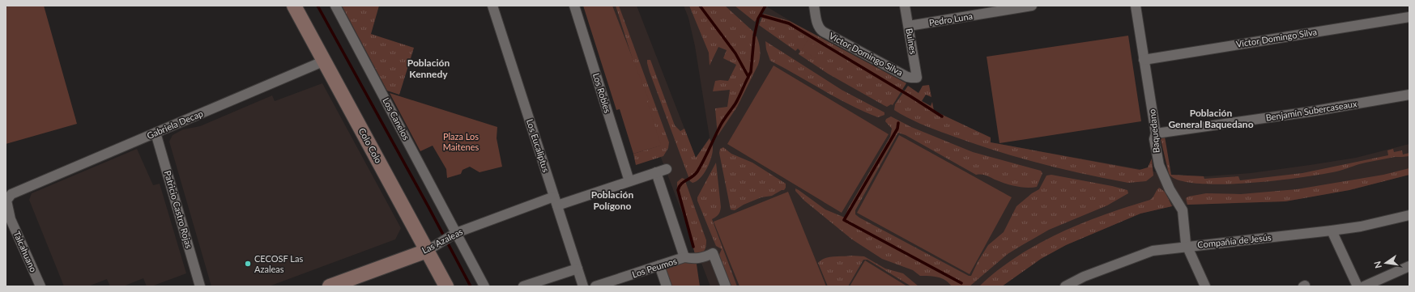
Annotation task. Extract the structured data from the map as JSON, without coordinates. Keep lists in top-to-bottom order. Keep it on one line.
{"streets":{"main road":["Colo Colo","Las Azaleas"],"street":["Pedro Luna","Víctor Domingo Silva","Bulnes","Los Robles","Benjamín Subercaseaux","Los Canelos","Gabriela Decap","Baquedano","Los Eucaliptus","Patricio Castro Rojas","Compañía de Jesús","Talcahuano","Los Peumos"]},"crossings":[["Pedro Luna","Bulnes"],["Víctor Domingo Silva","Bulnes"],["Víctor Domingo Silva","Baquedano"],["Los Robles","Las Azaleas"],["Benjamín Subercaseaux","Baquedano"],["Los Canelos","Las Azaleas"],["Gabriela Decap","Colo Colo"],["Gabriela Decap","Patricio Castro Rojas"],["Gabriela Decap","Talcahuano"],["Baquedano","Compañía de Jesús"],["Colo Colo","Las Azaleas"],["Los Eucaliptus","Las Azaleas"]],"districts":["Población Kennedy","Población General Baquedano","Población Polígono"],"parks":["Plaza Los Maitenes"],"places":["CECOSF Las Azaleas"],"north":"left"}
